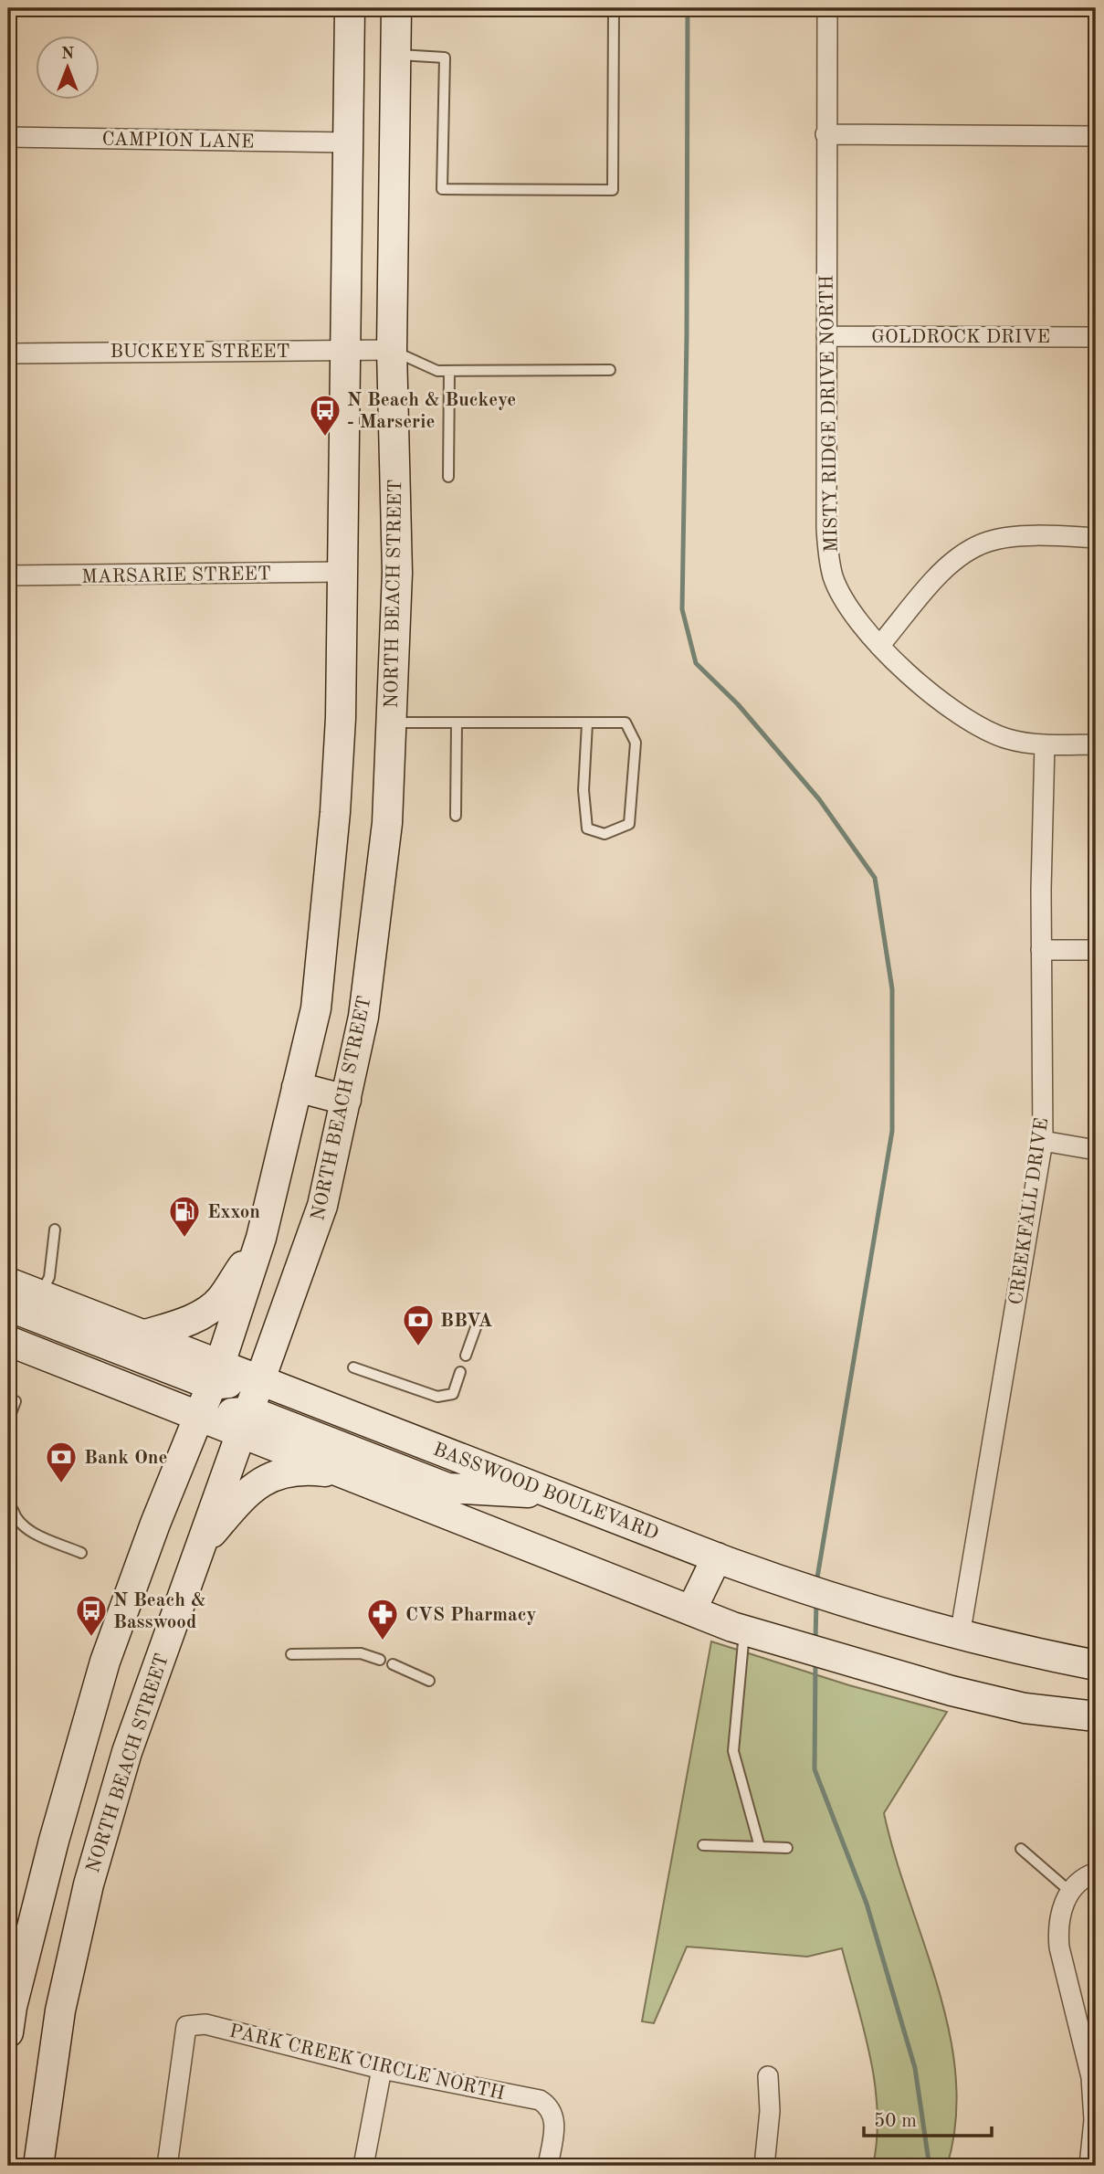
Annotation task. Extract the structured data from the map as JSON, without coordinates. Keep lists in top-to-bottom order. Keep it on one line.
{"streets":{"main road":["NORTH BEACH STREET","BASSWOOD BOULEVARD"],"street":["CAMPION LANE","GOLDROCK DRIVE","BUCKEYE STREET","MISTY RIDGE DRIVE NORTH","MARSARIE STREET","CREEKFALL DRIVE","PARK CREEK CIRCLE NORTH"]},"crossings":[["GOLDROCK DRIVE","MISTY RIDGE DRIVE NORTH"],["BUCKEYE STREET","NORTH BEACH STREET"],["MISTY RIDGE DRIVE NORTH","CREEKFALL DRIVE"],["NORTH BEACH STREET","BASSWOOD BOULEVARD"],["CREEKFALL DRIVE","BASSWOOD BOULEVARD"]],"places":{"bus stop":["N Beach & Buckeye - Marserie","N Beach & Basswood"],"fuel station":["Exxon"],"bank":["BBVA","Bank One"],"pharmacy":["CVS Pharmacy"]},"scale_bar":"50 m","north":"top"}
